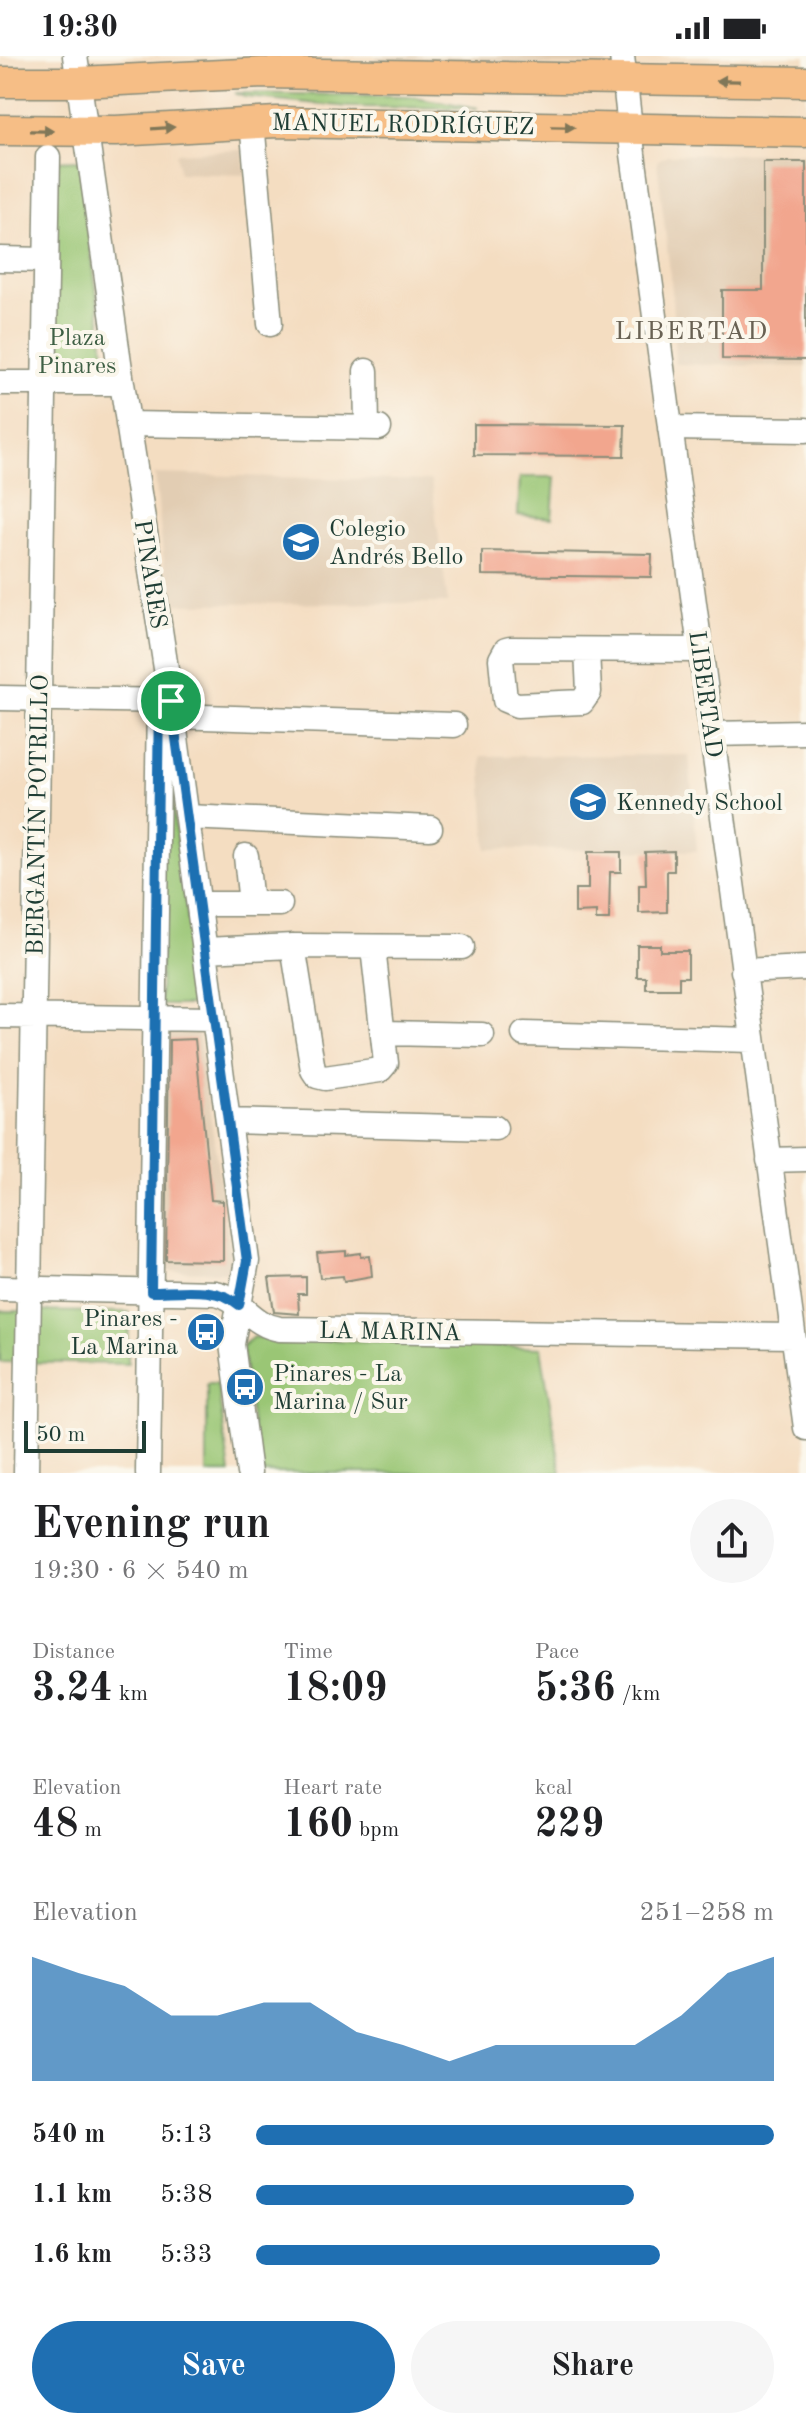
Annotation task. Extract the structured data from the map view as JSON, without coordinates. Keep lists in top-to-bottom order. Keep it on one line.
{"streets":{"main road":["MANUEL RODRÍGUEZ"],"street":["PINARES","LIBERTAD","BERGANTÍN POTRILLO","LA MARINA"]},"crossings":[["MANUEL RODRÍGUEZ","PINARES"],["MANUEL RODRÍGUEZ","LIBERTAD"],["PINARES","LA MARINA"],["LIBERTAD","LA MARINA"],["BERGANTÍN POTRILLO","LA MARINA"]],"districts":["LIBERTAD"],"parks":["Plaza Pinares"],"places":{"school or university":["Colegio Andrés Bello","Kennedy School"],"bus stop":["Pinares - La Marina","Pinares - La Marina / Sur"]},"scale_bar":"50 m","page":{"status":"19:30","scale":"50 m","heading":["Evening run","19:30 · 6 × 540 m"],"stats":[["Distance","3.24 km"],["Time","18:09"],["Pace","5:36 /km"],["Elevation","48 m"],["Heart rate","160 bpm"],["kcal","229"]],"chart":["Elevation","251–258 m"],"list":[{"name":"540 m","note":"5:13"},{"name":"1.1 km","note":"5:38"},{"name":"1.6 km","note":"5:33"}],"buttons":["Save","Share"]}}
